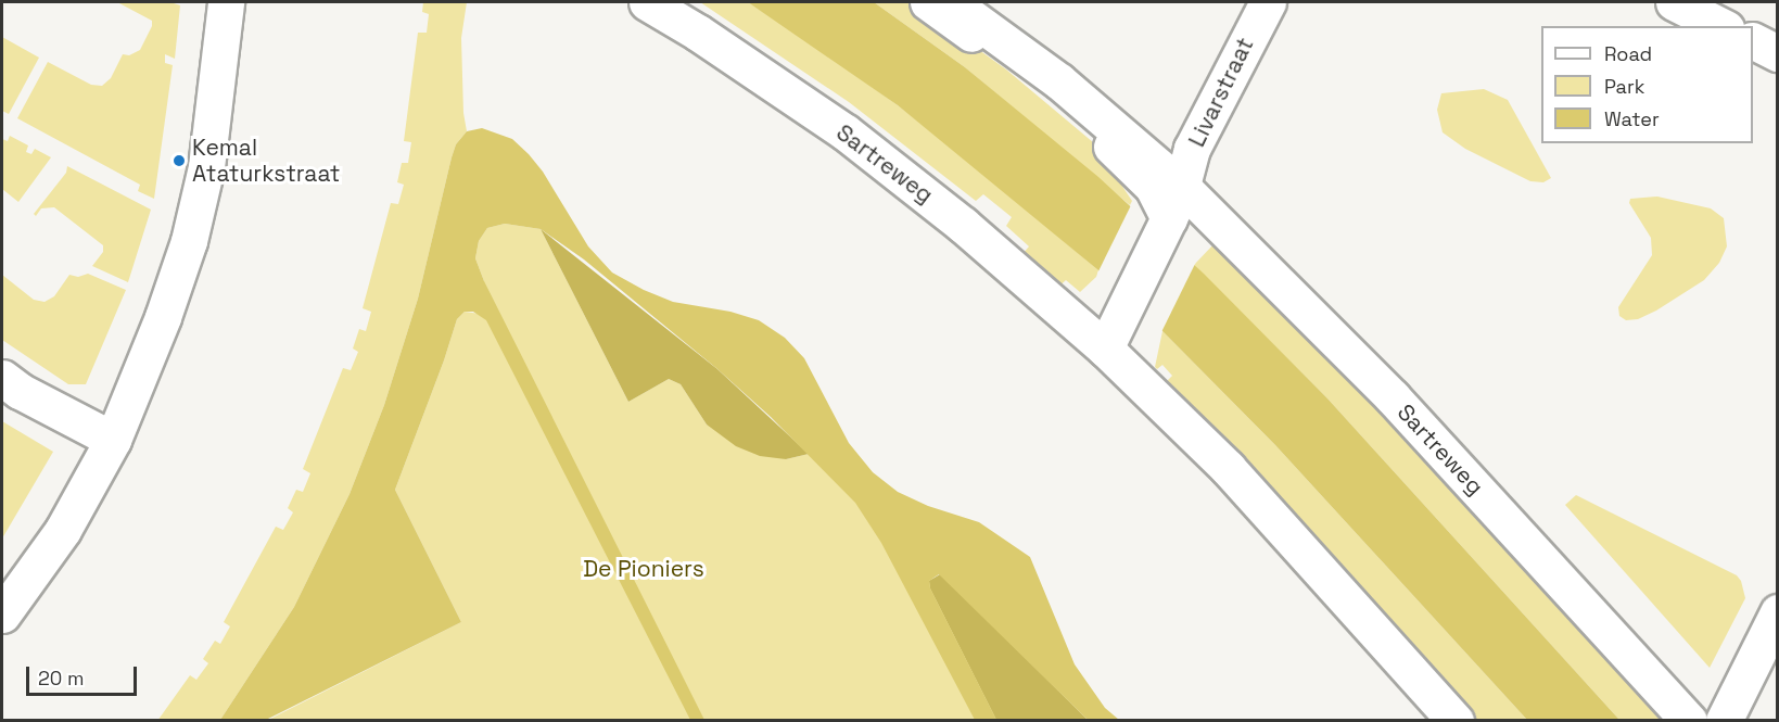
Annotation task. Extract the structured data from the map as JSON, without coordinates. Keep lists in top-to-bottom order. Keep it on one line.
{"streets":{"street":["Livarstraat","Sartreweg"]},"crossings":[["Livarstraat","Sartreweg"]],"parks":["De Pioniers"],"places":["Kemal Ataturkstraat"],"legend":["Road","Park","Water"],"scale_bar":"20 m"}
